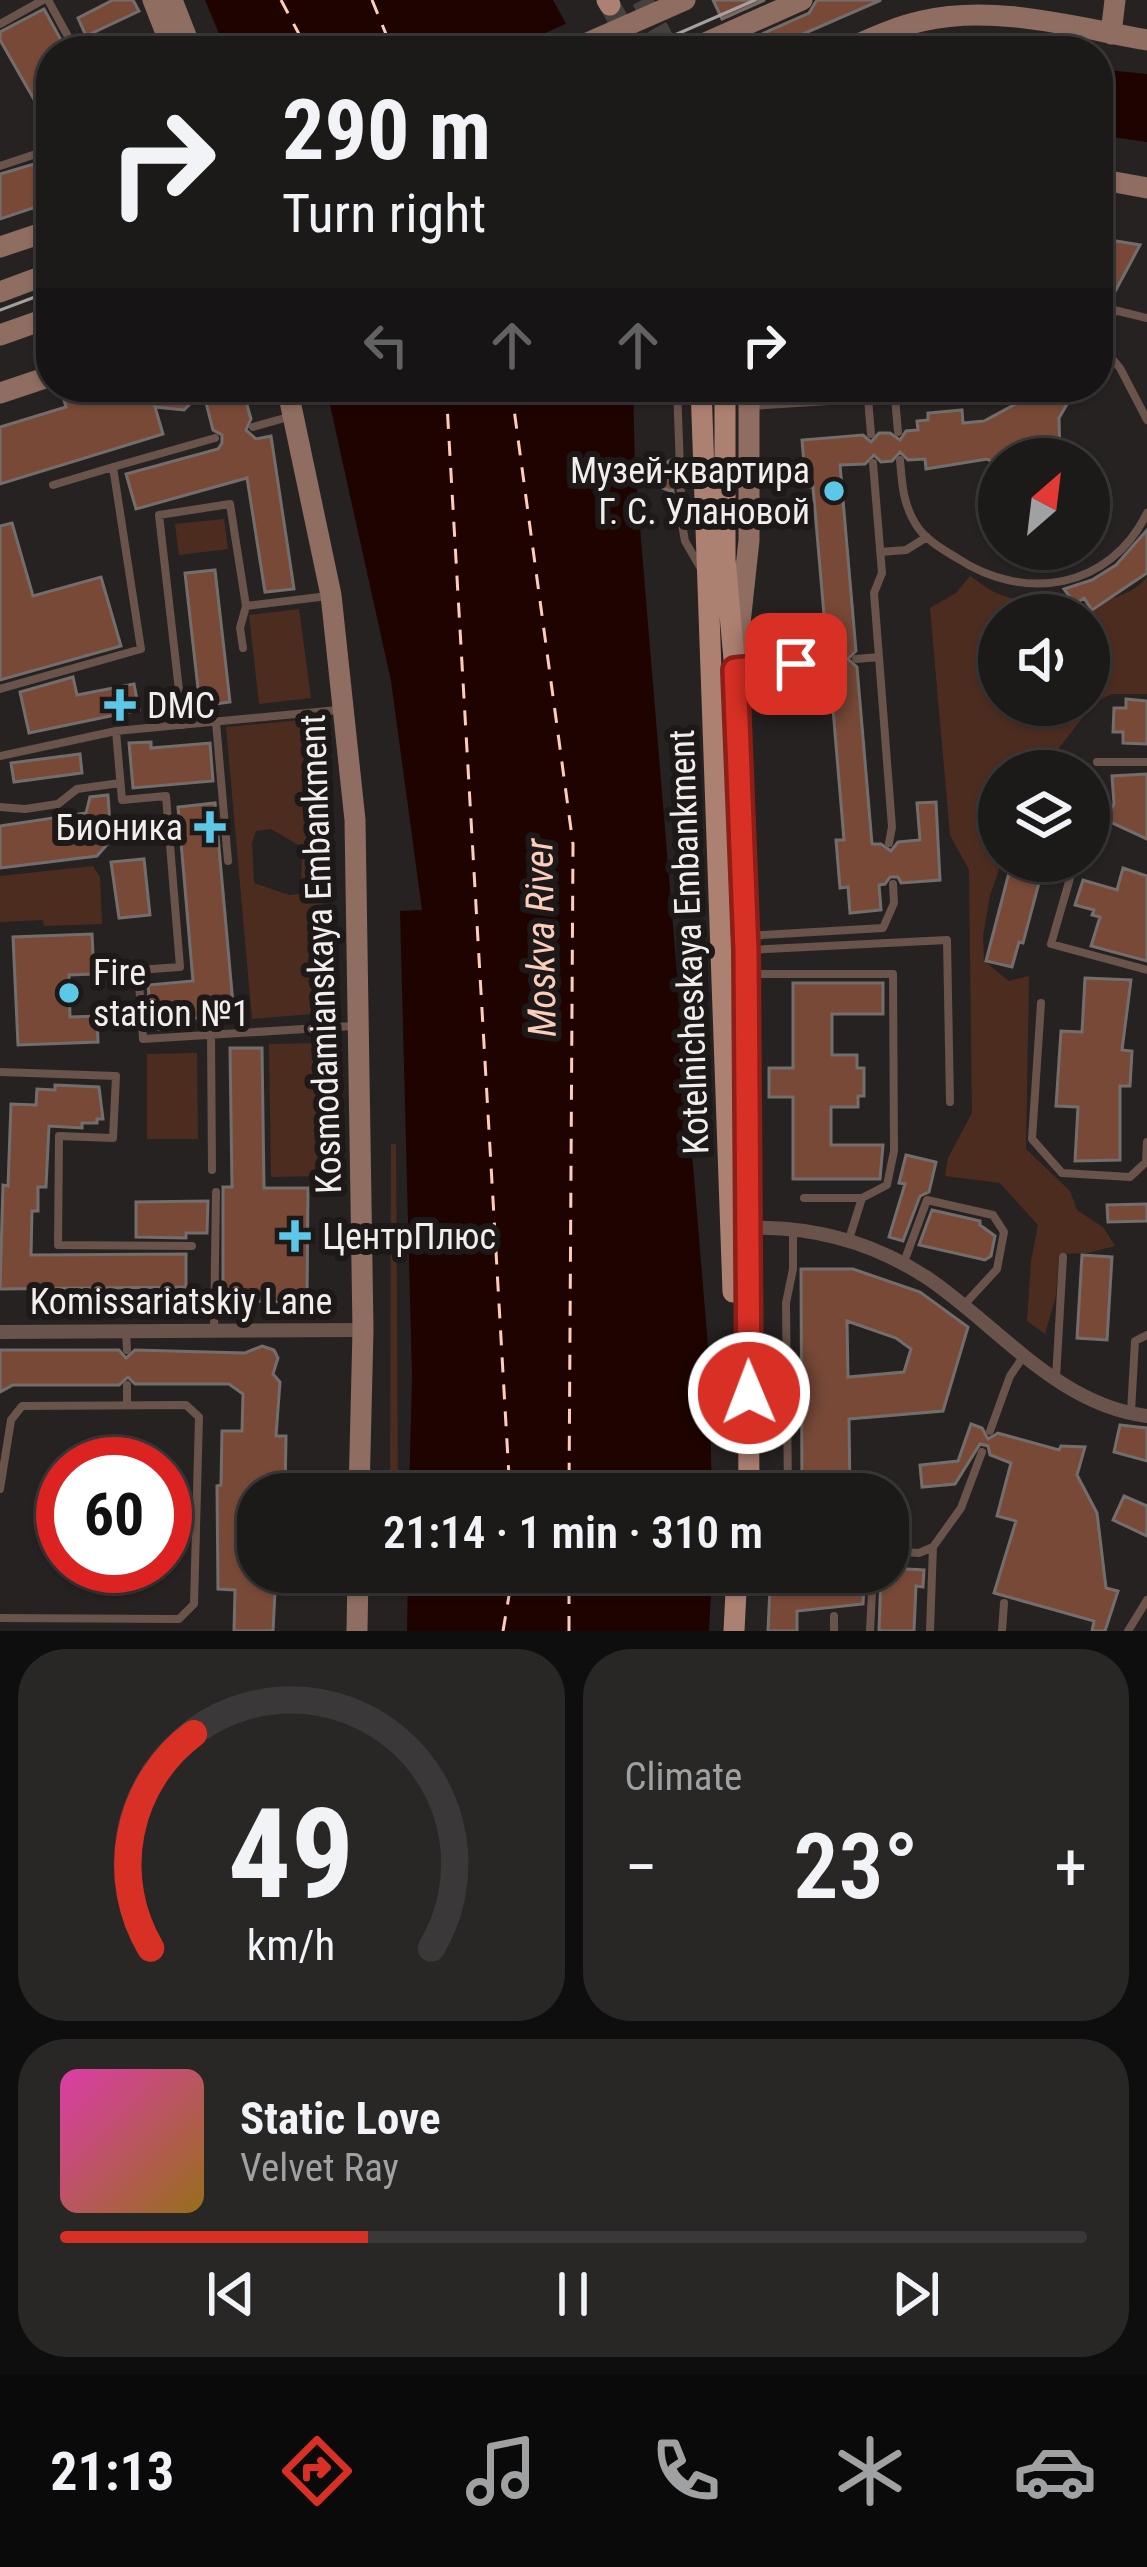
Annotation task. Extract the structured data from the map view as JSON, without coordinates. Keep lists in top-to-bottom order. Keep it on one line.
{"streets":{"main road":["Kotelnicheskaya Embankment","Kosmodamianskaya Embankment"],"street":["Komissariatskiy Lane"]},"crossings":[["Kosmodamianskaya Embankment","Komissariatskiy Lane"]],"water":["Moskva River"],"places":{"other":["Музей-квартира Г. С. Улановой","Fire station №1"],"health":["DMC","Бионика","ЦентрПлюс"]},"north":"top right","page":{"turn":["290 m","Turn right"],"limit":"60","trip":"21:14 · 1 min · 310 m","tile":"Climate","heat":["−","23°","+"],"song":["Static Love","Velvet Ray"],"tabs":"21:13","gauge":["49","km/h"]}}
